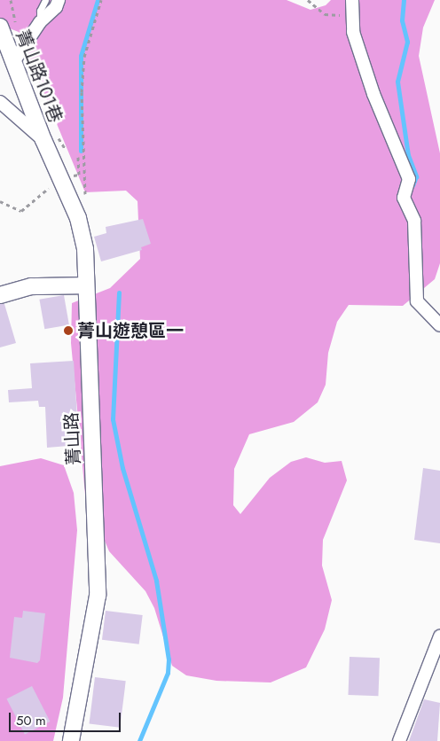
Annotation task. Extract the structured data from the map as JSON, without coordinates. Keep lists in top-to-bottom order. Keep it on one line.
{"streets":{"street":["菁山路101巷","菁山路"]},"crossings":[["菁山路101巷","菁山路"]],"places":["菁山遊憩區一"],"scale_bar":"50 m"}
